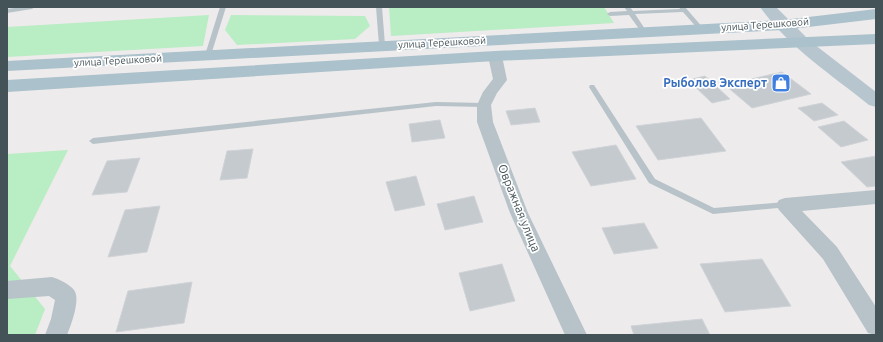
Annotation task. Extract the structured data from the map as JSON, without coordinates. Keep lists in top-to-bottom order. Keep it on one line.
{"streets":{"main road":["улица Терешковой"],"street":["Овражная улица"]},"places":{"shop":["Рыболов Эксперт"]}}
